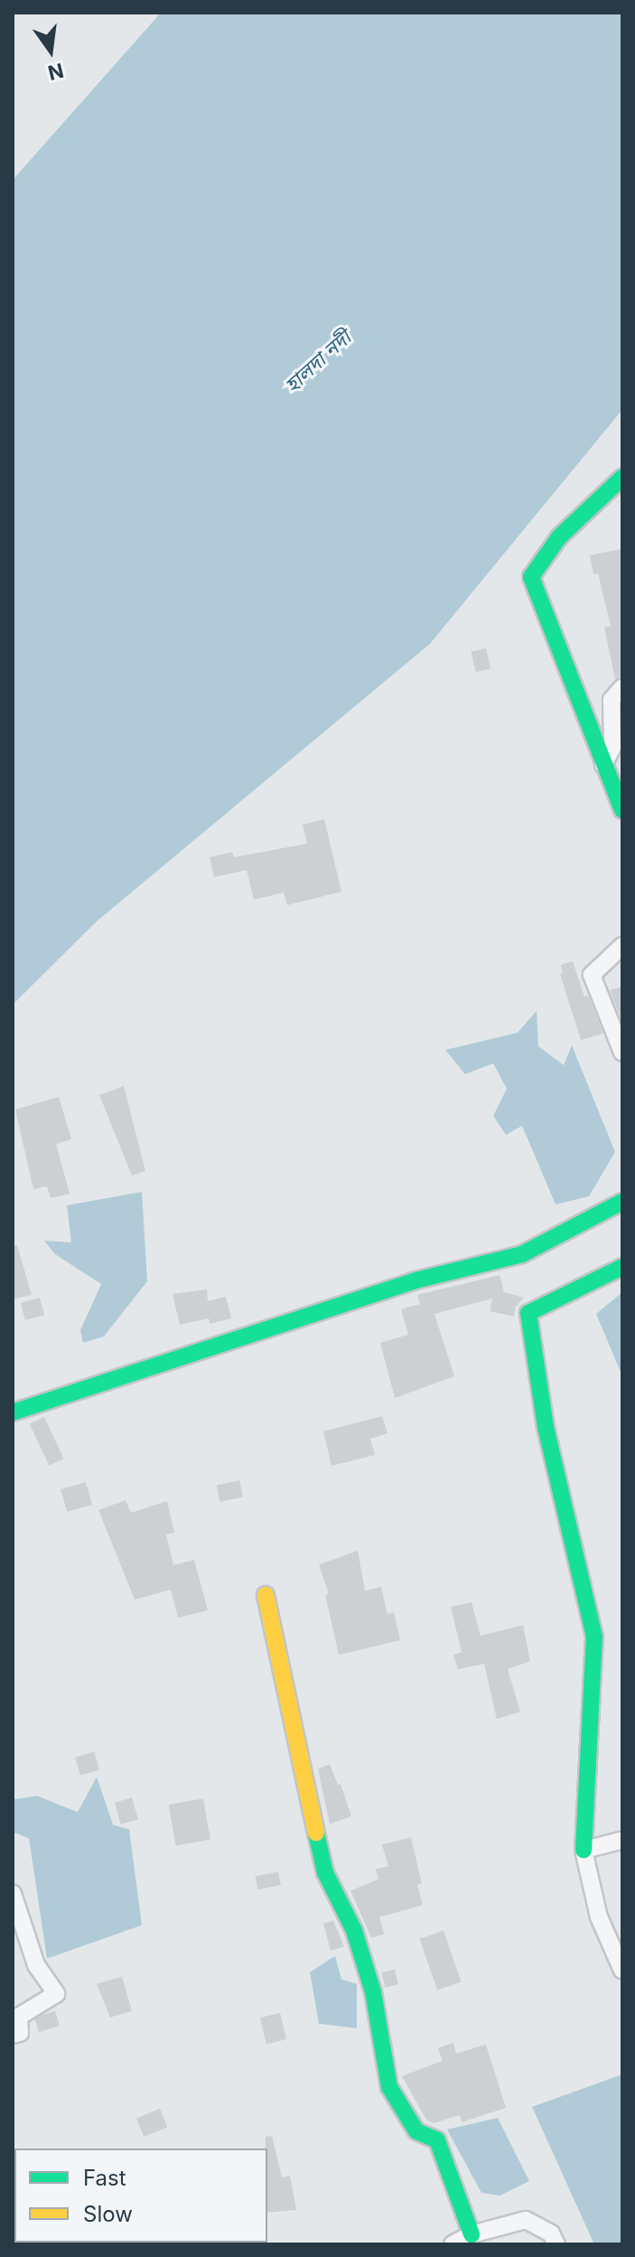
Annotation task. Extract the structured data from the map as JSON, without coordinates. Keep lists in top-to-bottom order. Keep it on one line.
{"water":["হালদা নদী"],"legend":["Fast","Slow"],"north":"bottom"}
